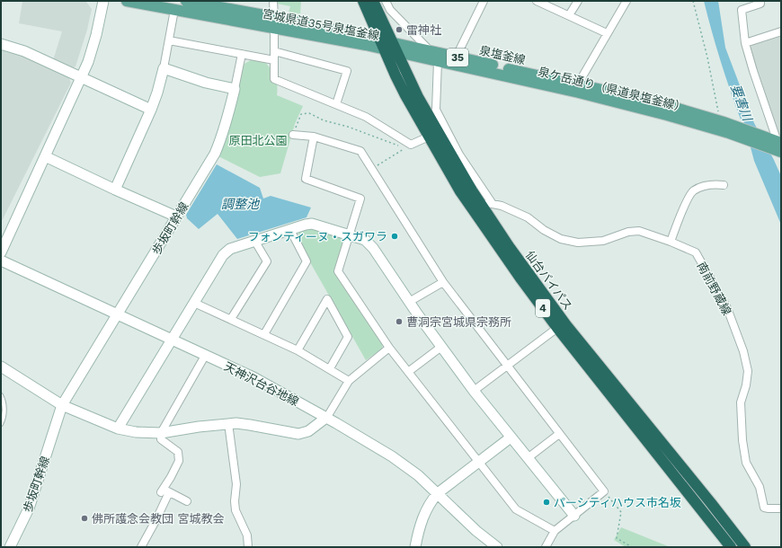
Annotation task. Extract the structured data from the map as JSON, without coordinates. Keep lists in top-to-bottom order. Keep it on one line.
{"streets":{"highway":["仙台バイパス","4"],"main road":["宮城県道35号泉塩釜線","泉塩釜線","35","泉ケ岳通り（県道泉塩釜線）"],"street":["歩坂町幹線","南前野蔵線","天神沢台谷地線"]},"crossings":[["宮城県道35号泉塩釜線","泉塩釜線"],["宮城県道35号泉塩釜線","泉ケ岳通り（県道泉塩釜線）"],["宮城県道35号泉塩釜線","仙台バイパス"],["泉塩釜線","泉ケ岳通り（県道泉塩釜線）"],["泉塩釜線","仙台バイパス"],["泉ケ岳通り（県道泉塩釜線）","仙台バイパス"],["歩坂町幹線","天神沢台谷地線"],["仙台バイパス","南前野蔵線"]],"water":["要害川","調整池"],"parks":["原田北公園"],"places":["雷神社","フォンティーヌ・スガワラ","曹洞宗宮城県宗務所","パーシティハウス市名坂","佛所護念会教団 宮城教会"]}
